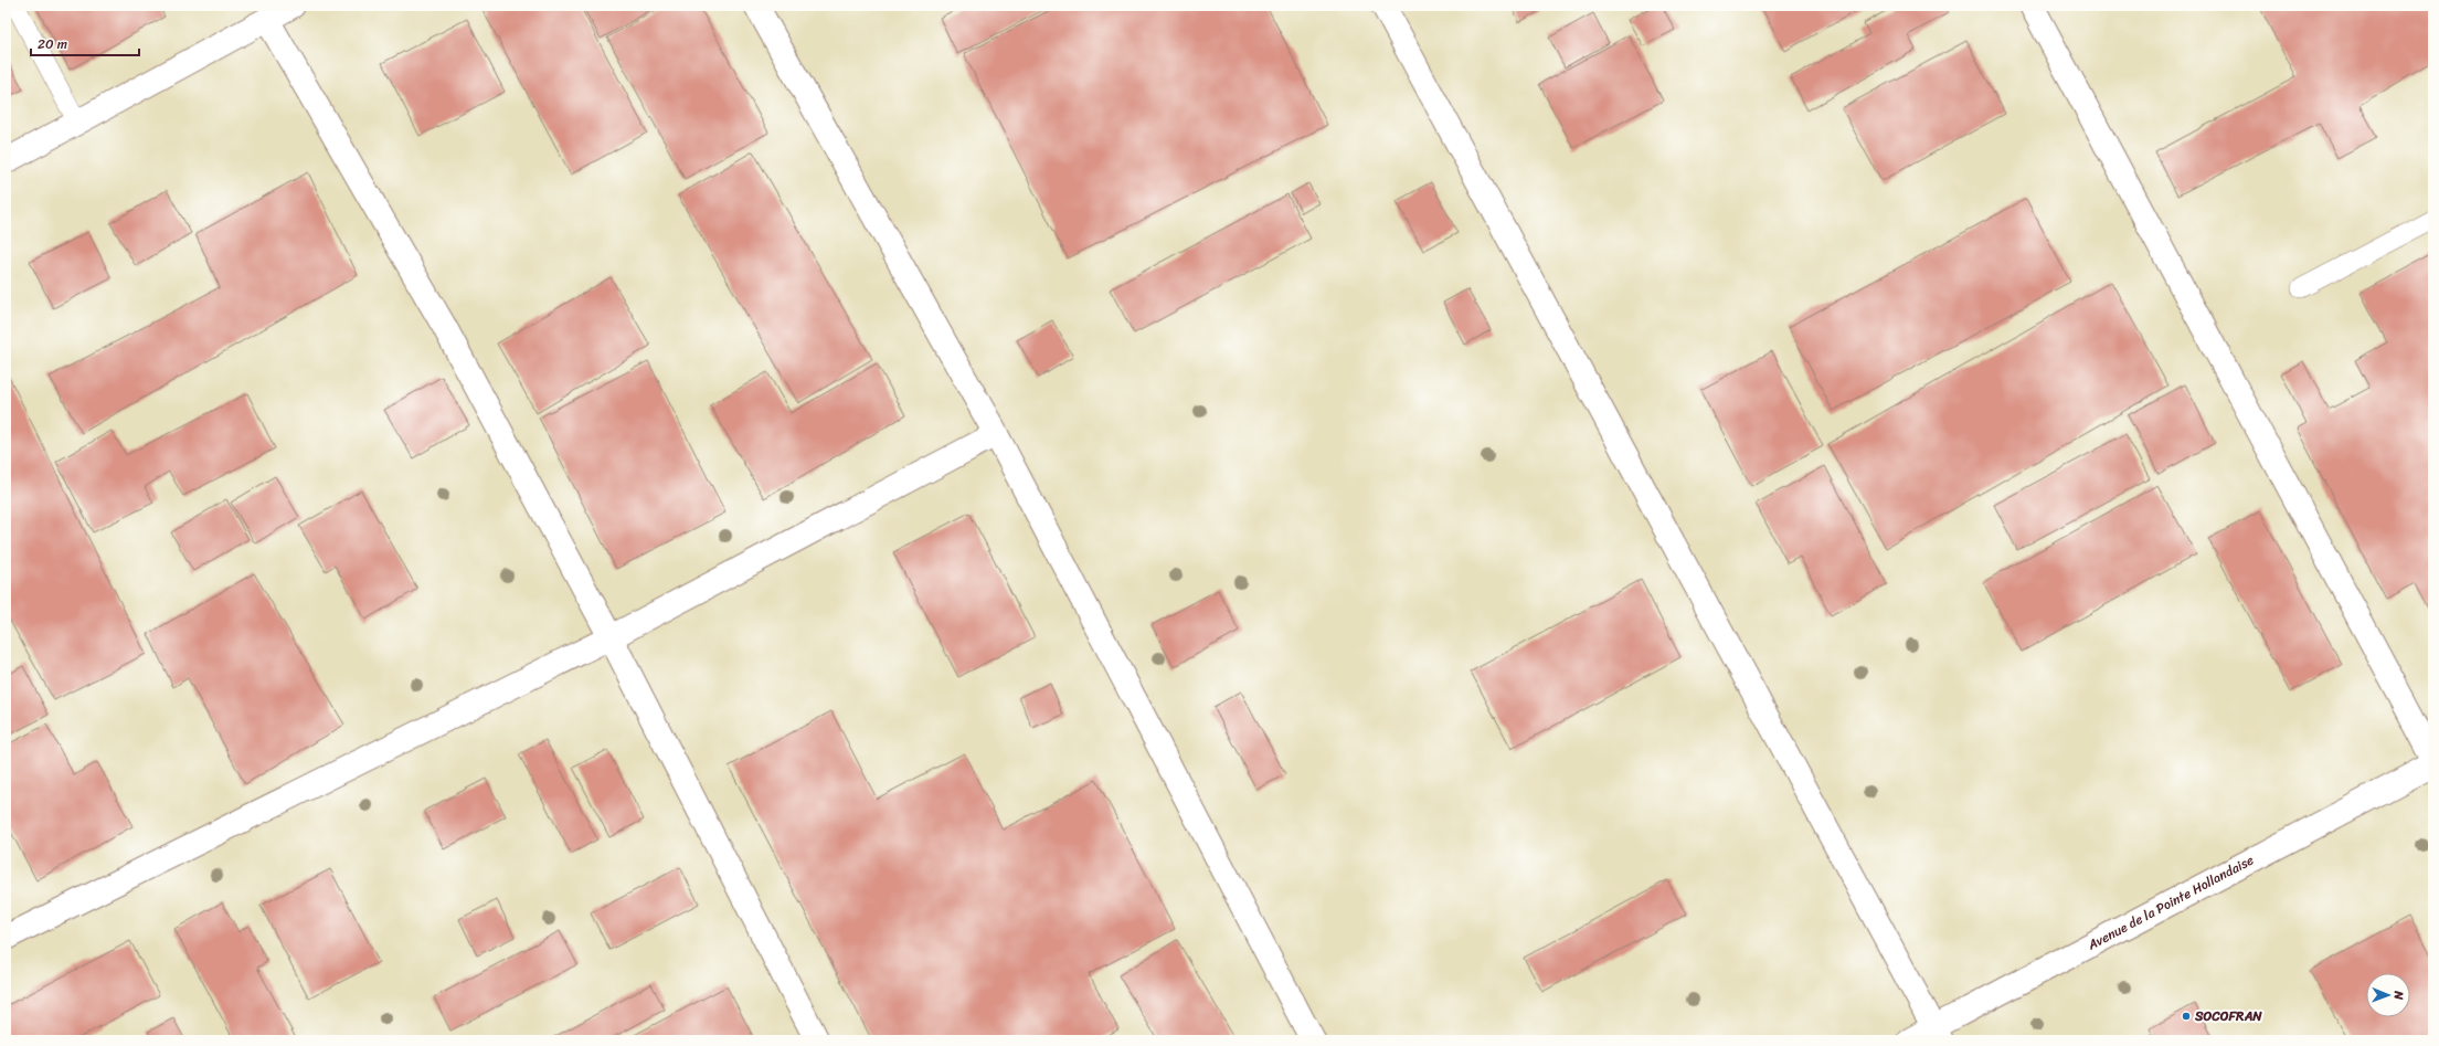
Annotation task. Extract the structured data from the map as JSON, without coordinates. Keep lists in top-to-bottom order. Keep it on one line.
{"streets":{"street":["Avenue de la Pointe Hollandaise"]},"places":["SOCOFRAN"],"scale_bar":"20 m","north":"right"}
